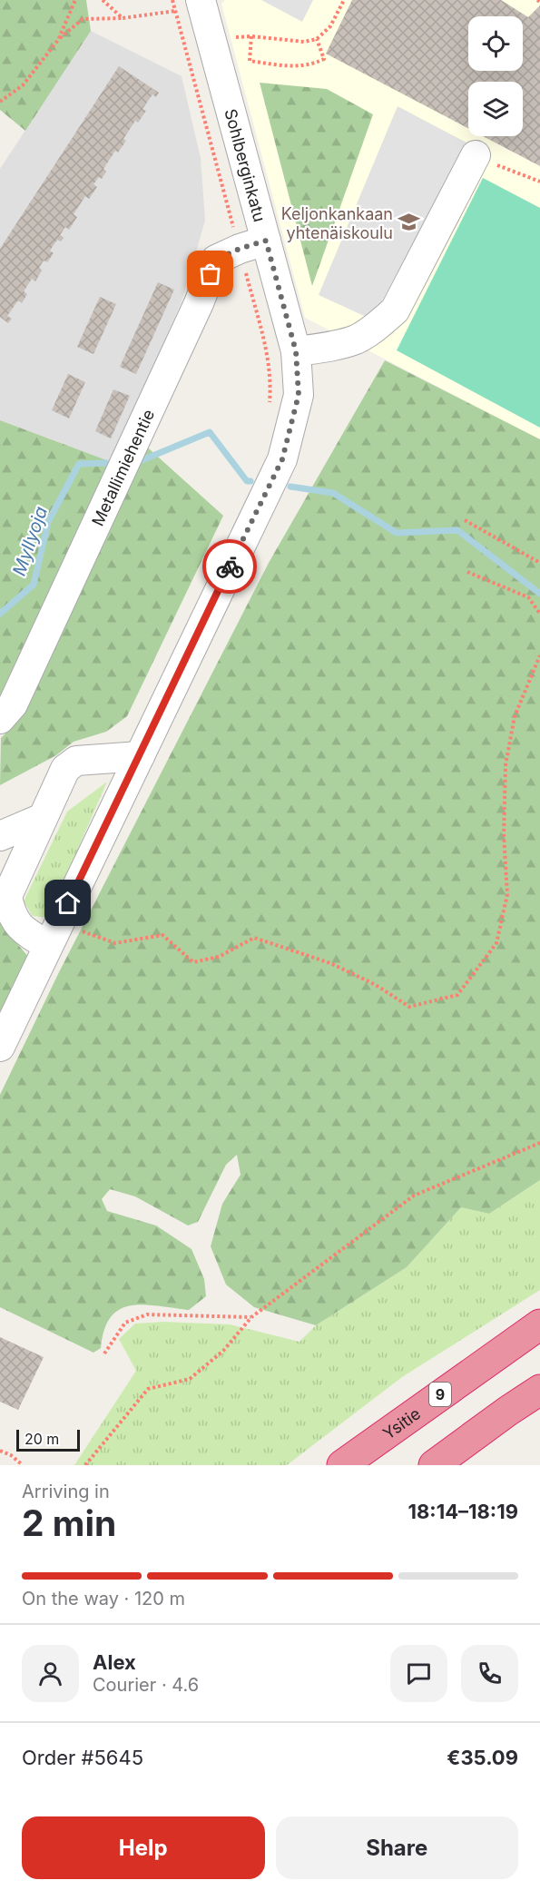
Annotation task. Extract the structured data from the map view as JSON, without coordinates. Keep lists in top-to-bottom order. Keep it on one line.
{"streets":{"highway":["9","Ysitie"],"street":["Sohlberginkatu","Metallimiehentie"]},"crossings":[["Sohlberginkatu","Metallimiehentie"]],"water":["Myllyoja"],"places":{"school or university":["Keljonkankaan yhtenäiskoulu"]},"scale_bar":"20 m","page":{"scale":"20 m","heading":["2 min","Arriving in","18:14–18:19"],"panel":["Alex","Courier · 4.6","Order #5645","€35.09"],"bar":"On the way · 120 m","buttons":["Help","Share"]}}
